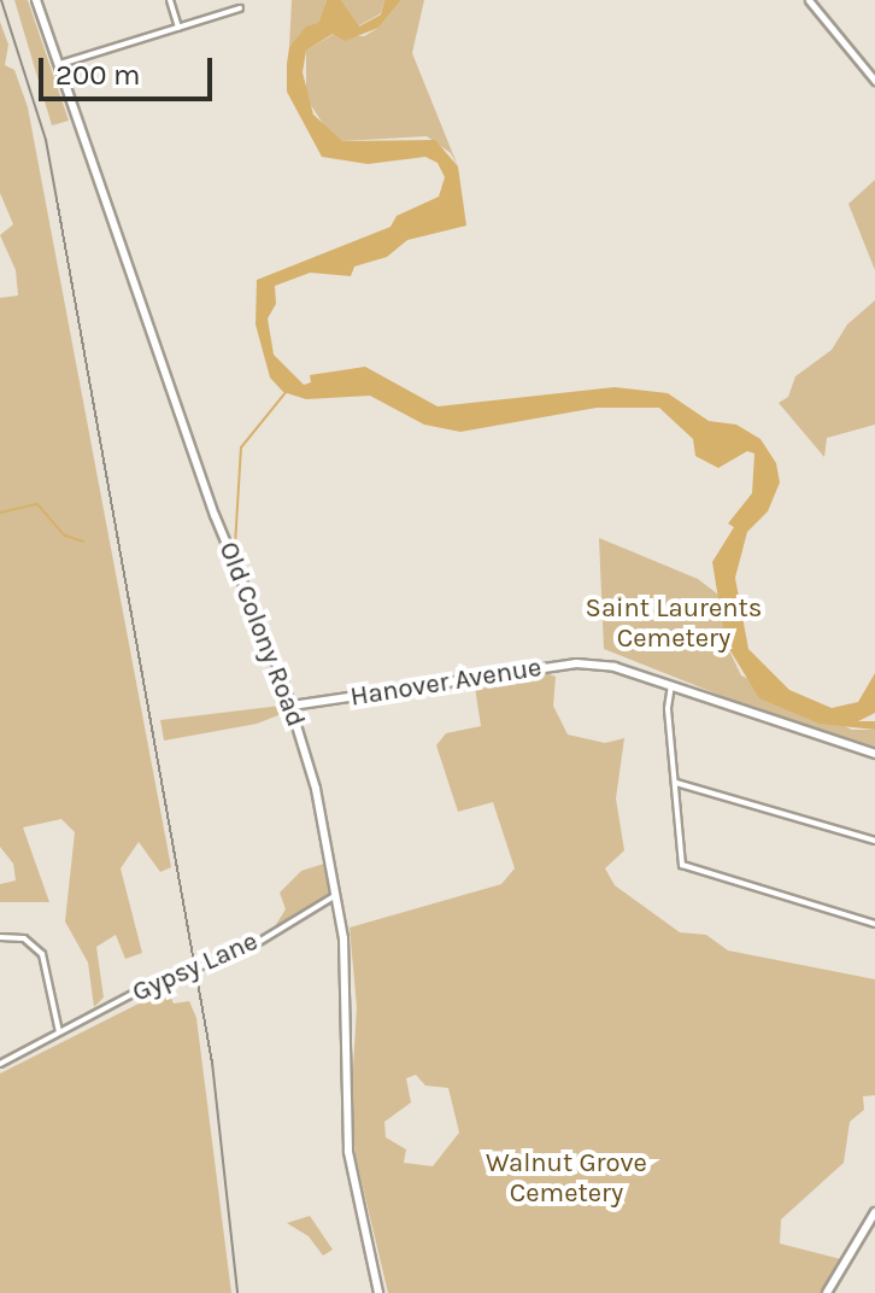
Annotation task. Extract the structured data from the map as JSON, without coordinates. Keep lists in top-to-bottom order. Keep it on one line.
{"streets":{"main road":["Old Colony Road","Hanover Avenue"],"street":["Gypsy Lane"]},"crossings":[["Old Colony Road","Hanover Avenue"],["Old Colony Road","Gypsy Lane"]],"parks":["Saint Laurents Cemetery","Walnut Grove Cemetery"],"scale_bar":"200 m"}
